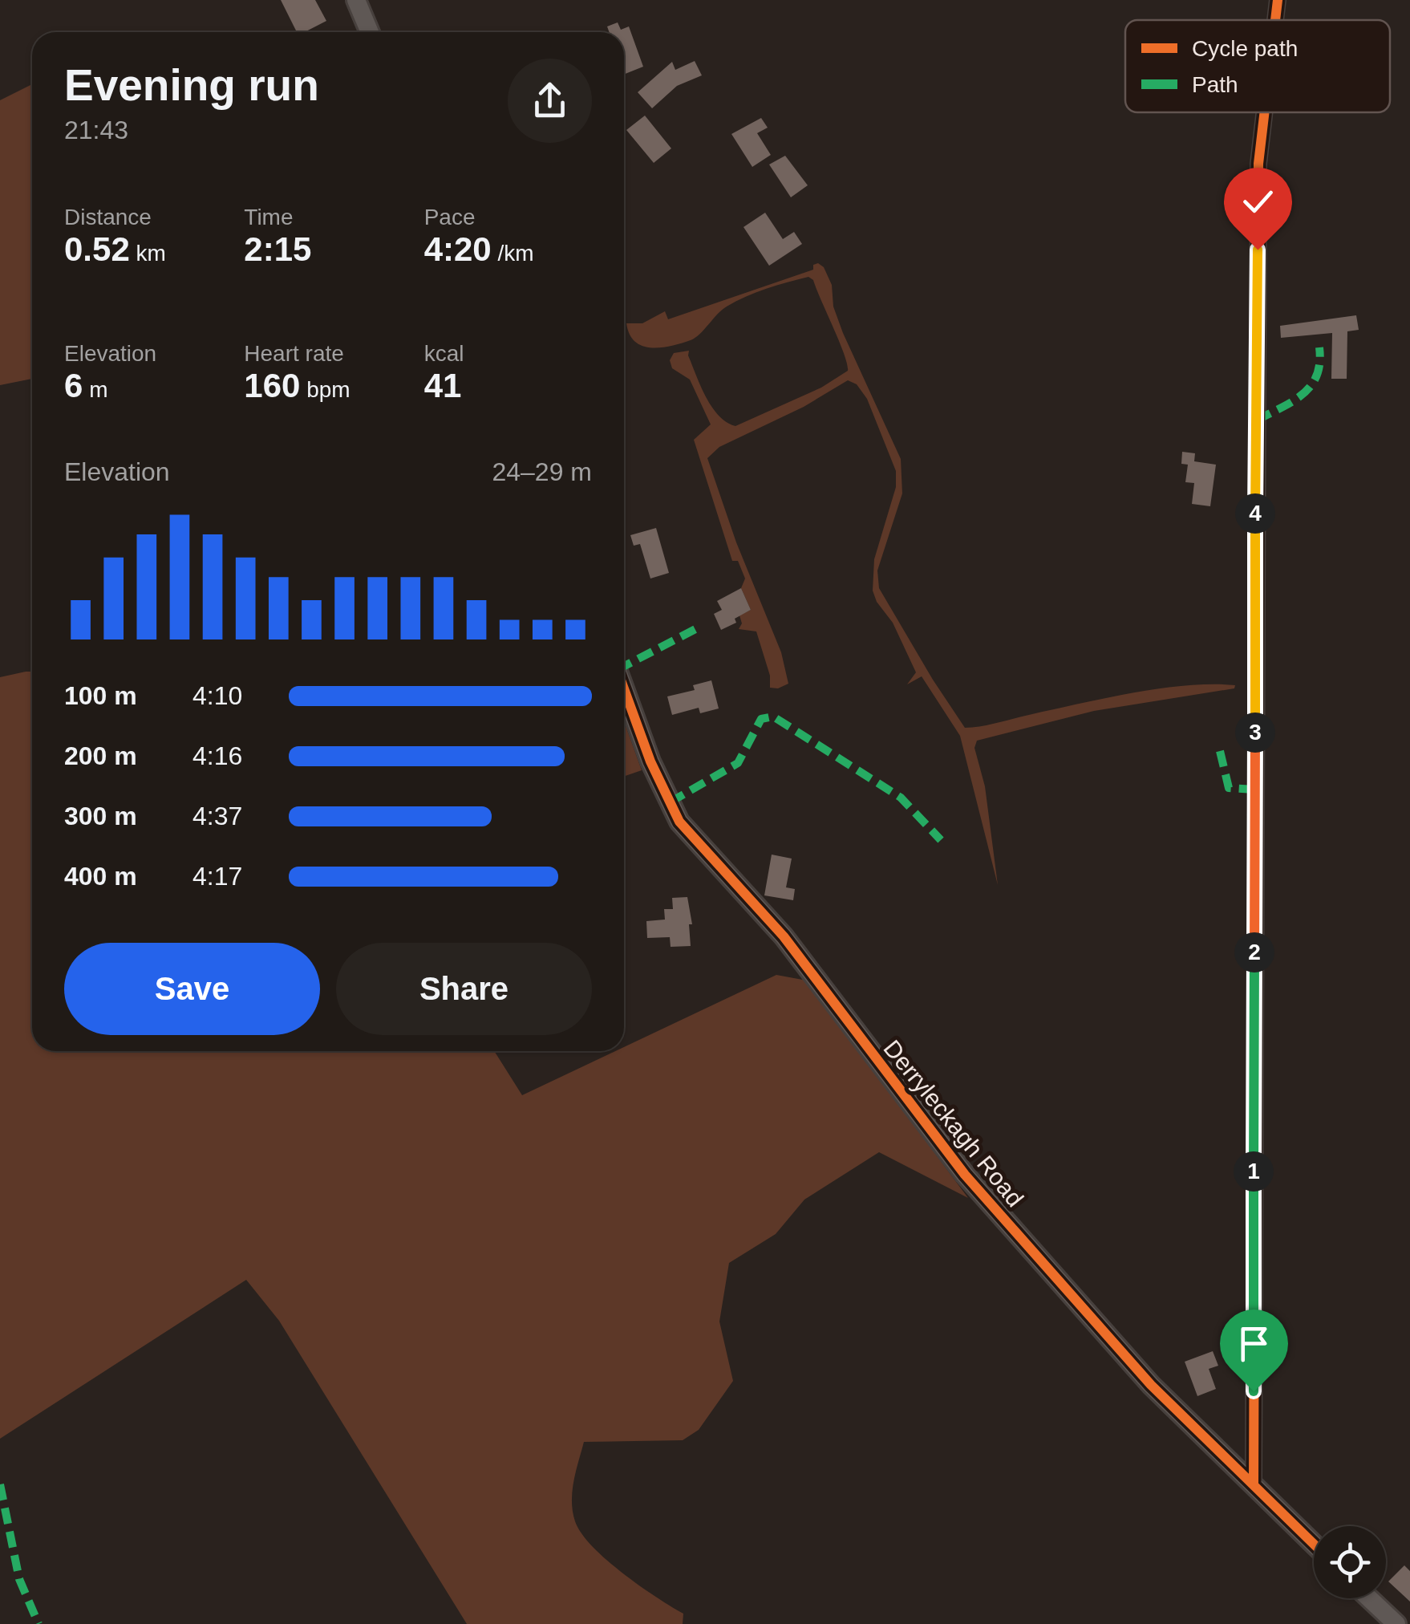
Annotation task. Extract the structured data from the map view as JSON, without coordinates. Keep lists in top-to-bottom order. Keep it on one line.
{"streets":{"street":["Derryleckagh Road"]},"legend":["Cycle path","Path"],"page":{"heading":["Evening run","21:43"],"stats":[["Distance","0.52 km"],["Time","2:15"],["Pace","4:20 /km"],["Elevation","6 m"],["Heart rate","160 bpm"],["kcal","41"]],"chart":["Elevation","24–29 m"],"pins":["4","3","2","1"],"list":[{"name":"100 m","note":"4:10"},{"name":"200 m","note":"4:16"},{"name":"300 m","note":"4:37"},{"name":"400 m","note":"4:17"}],"buttons":["Save","Share"]}}
